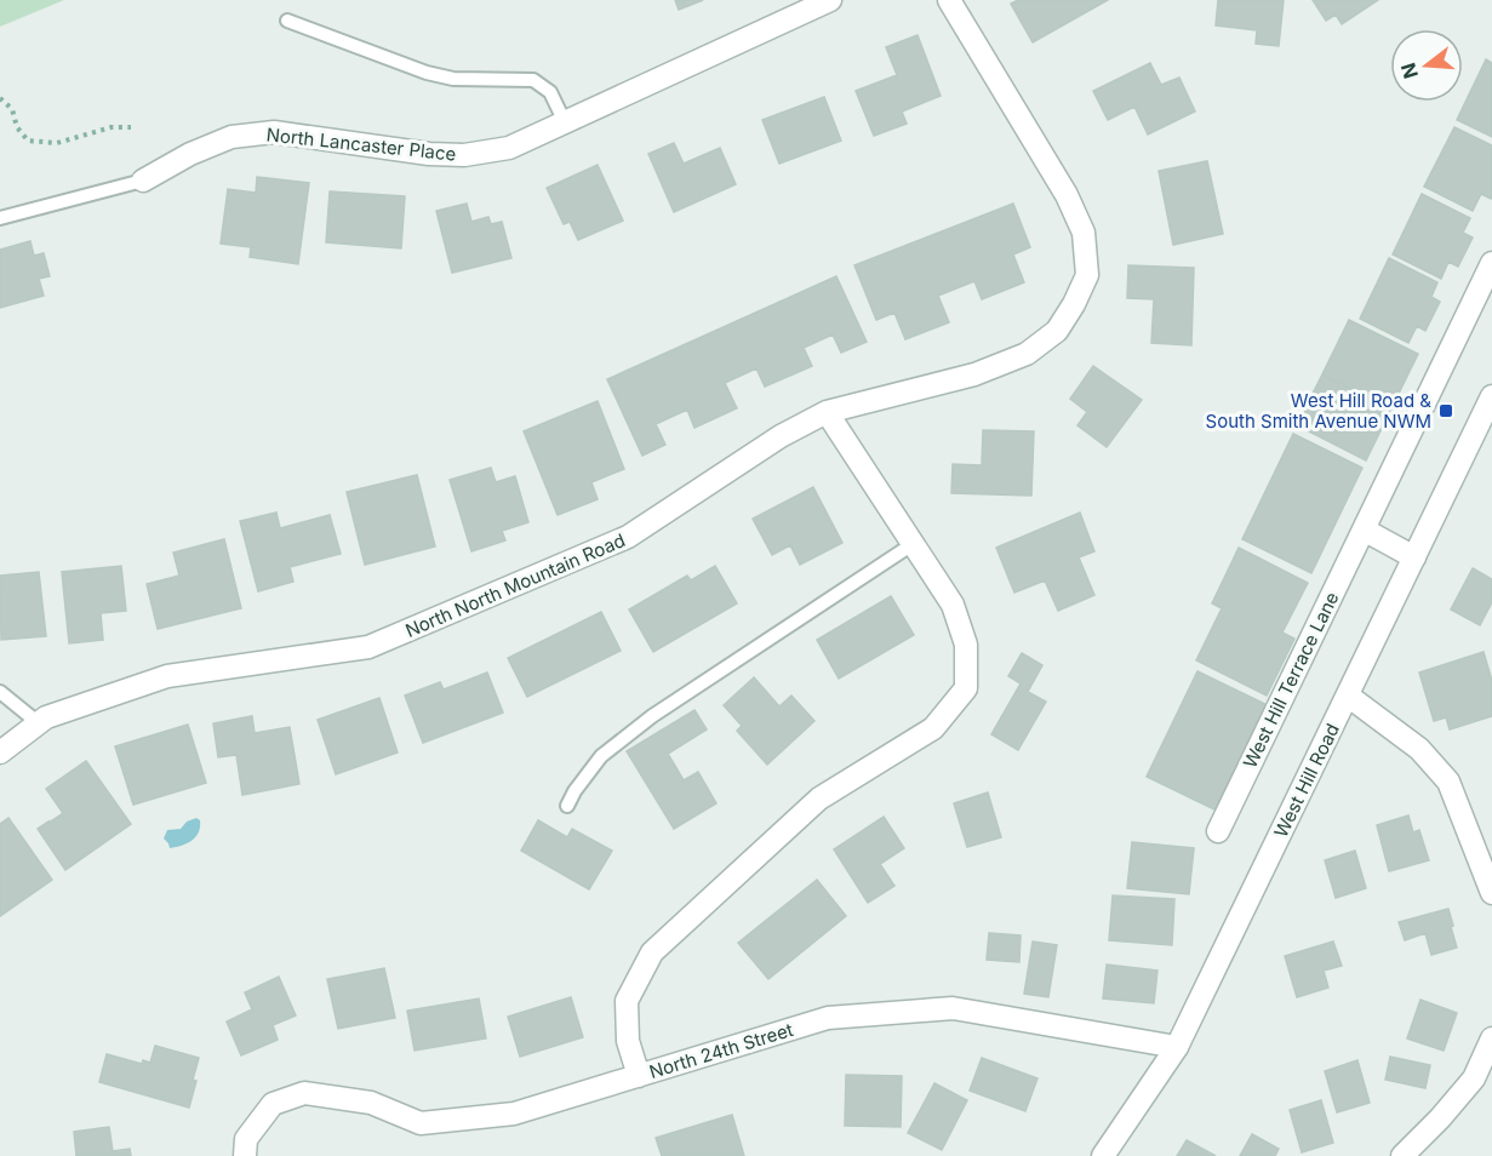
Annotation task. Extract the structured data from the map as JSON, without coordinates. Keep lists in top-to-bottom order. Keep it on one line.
{"streets":{"street":["North Lancaster Place","North North Mountain Road","West Hill Terrace Lane","West Hill Road","North 24th Street"]},"crossings":[["West Hill Road","North 24th Street"]],"places":{"transit":["West Hill Road & South Smith Avenue NWM"]},"north":"left"}
